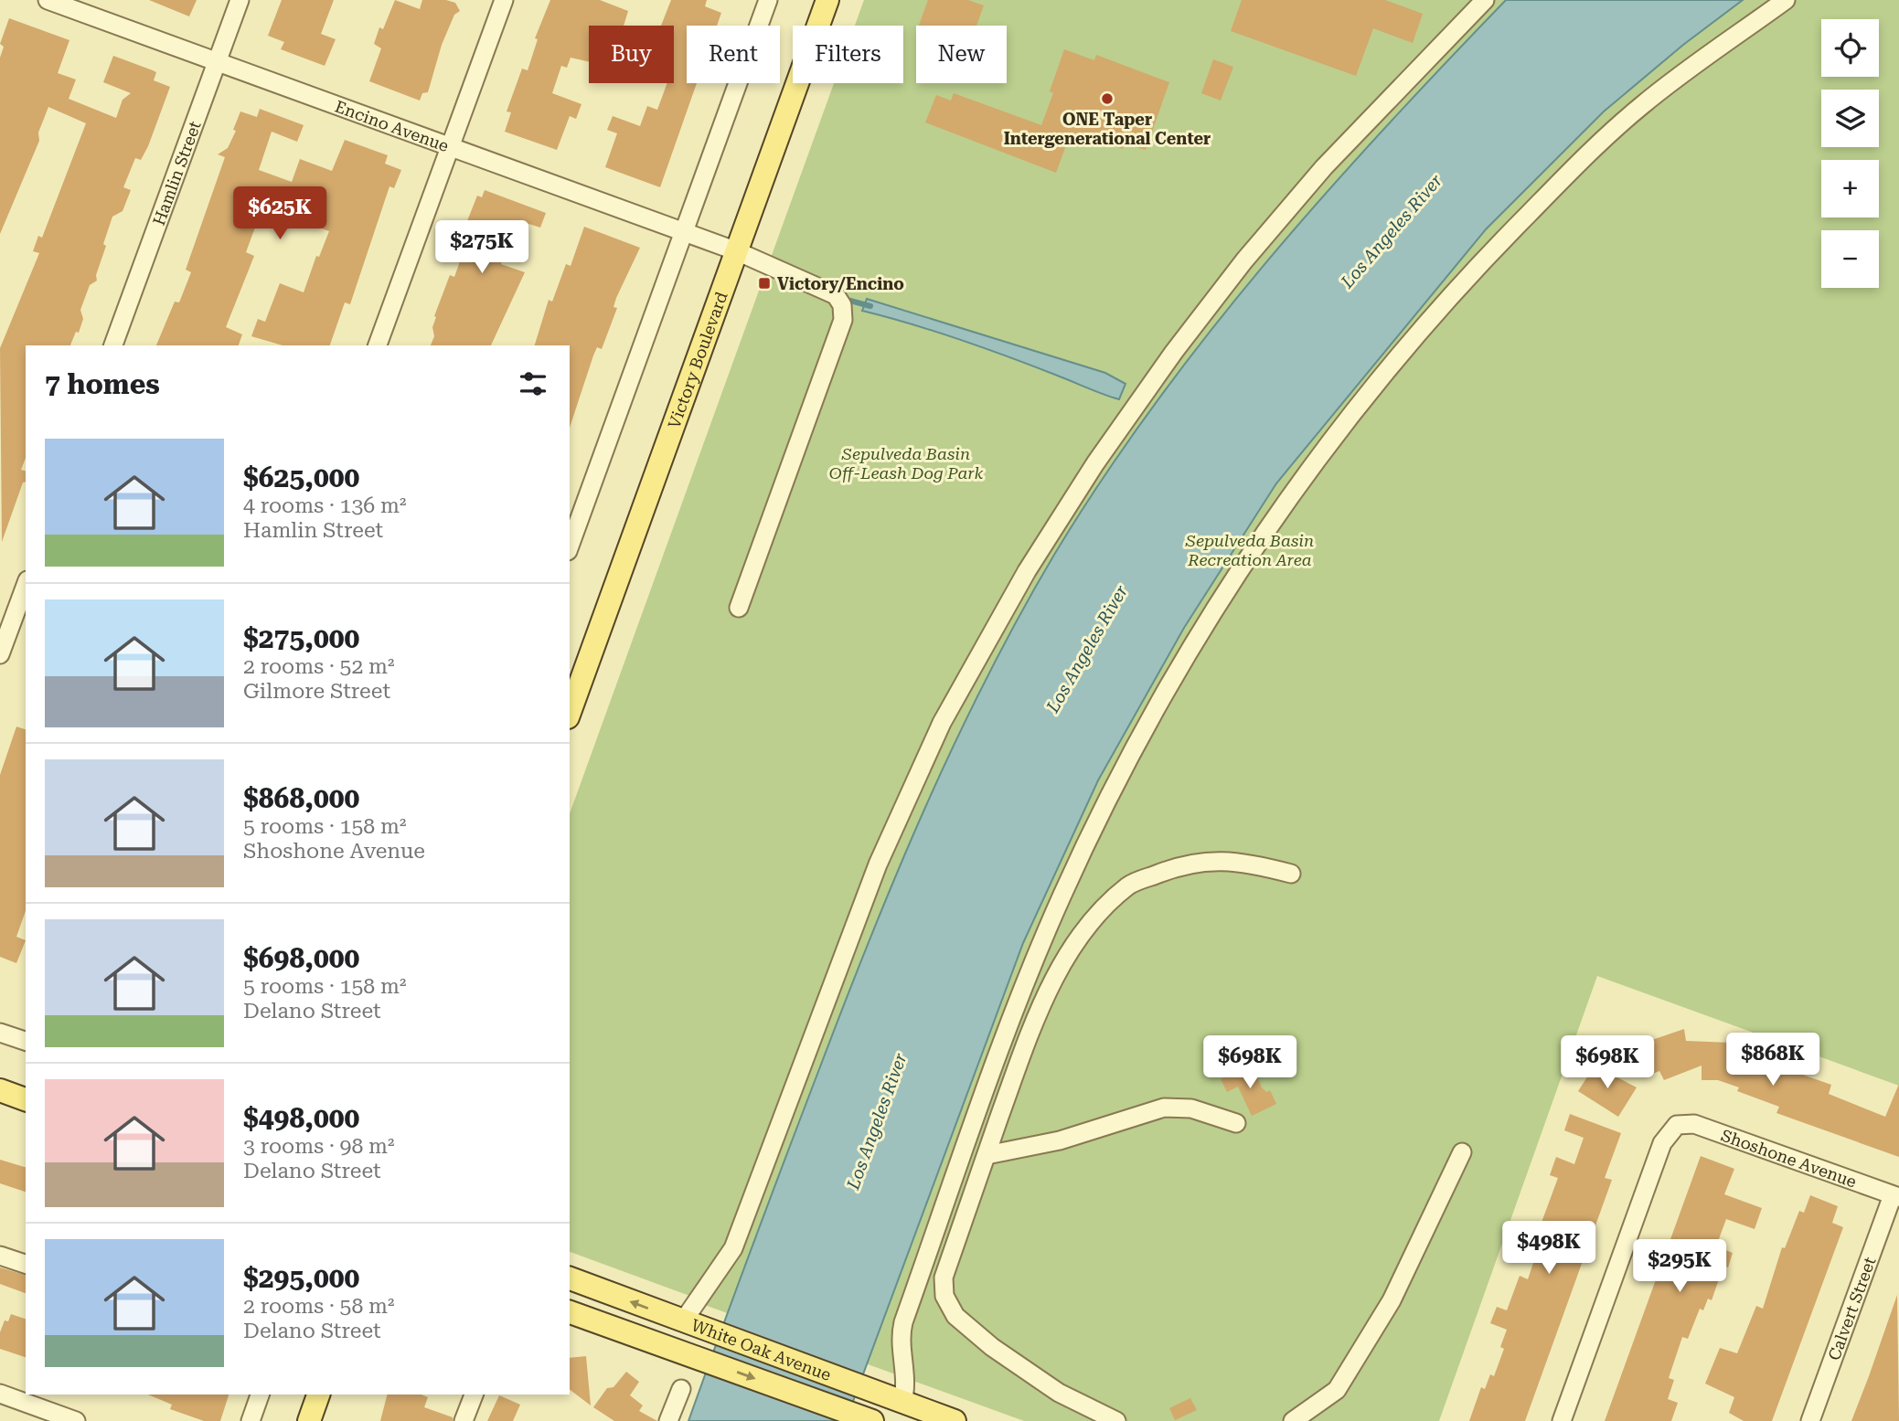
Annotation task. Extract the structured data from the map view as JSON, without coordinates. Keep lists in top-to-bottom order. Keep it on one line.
{"streets":{"main road":["Victory Boulevard","White Oak Avenue"],"street":["Encino Avenue","Hamlin Street","Shoshone Avenue","Calvert Street"]},"crossings":[["Encino Avenue","Hamlin Street"],["Encino Avenue","Victory Boulevard"],["Shoshone Avenue","Calvert Street"]],"water":["Los Angeles River"],"parks":["Sepulveda Basin Off-Leash Dog Park","Sepulveda Basin Recreation Area"],"places":{"other":["ONE Taper Intergenerational Center"],"transit":["Victory/Encino"]},"page":{"map_buttons":["+","−"],"chip":["Buy","Rent","Filters","New"],"price":["$625K","$275K","$868K","$698K","$698K","$498K","$295K"],"heading":"7 homes","list":[{"name":"$625,000","note":"4 rooms · 136 m² · Hamlin Street"},{"name":"$275,000","note":"2 rooms · 52 m² · Gilmore Street"},{"name":"$868,000","note":"5 rooms · 158 m² · Shoshone Avenue"},{"name":"$698,000","note":"5 rooms · 158 m² · Delano Street"},{"name":"$498,000","note":"3 rooms · 98 m² · Delano Street"},{"name":"$295,000","note":"2 rooms · 58 m² · Delano Street"}]}}
